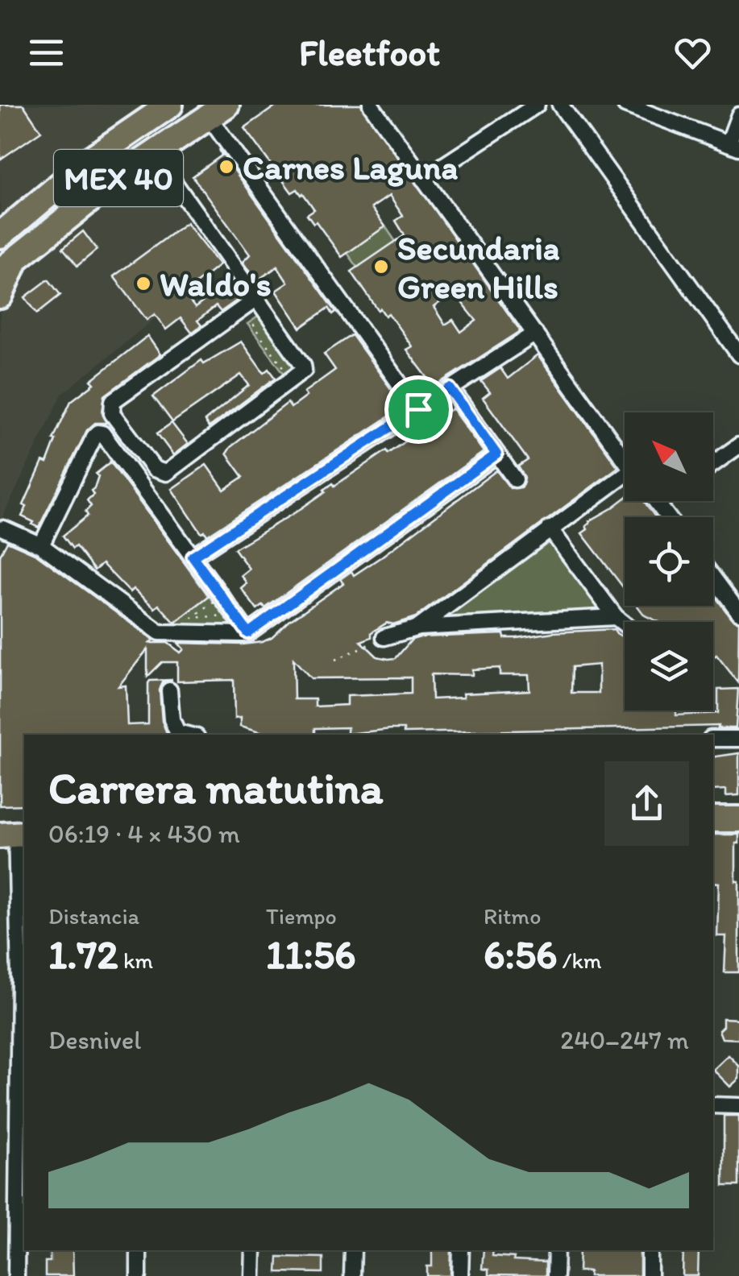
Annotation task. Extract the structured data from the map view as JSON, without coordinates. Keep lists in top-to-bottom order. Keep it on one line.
{"streets":{"highway":["MEX 40"]},"places":["Carnes Laguna","Secundaria Green Hills","Waldo's"],"north":"top left","page":{"header":"Fleetfoot","heading":["Carrera matutina","06:19 · 4 × 430 m"],"stats":[["Distancia","1.72 km"],["Tiempo","11:56"],["Ritmo","6:56 /km"]],"chart":["Desnivel","240–247 m"]}}
